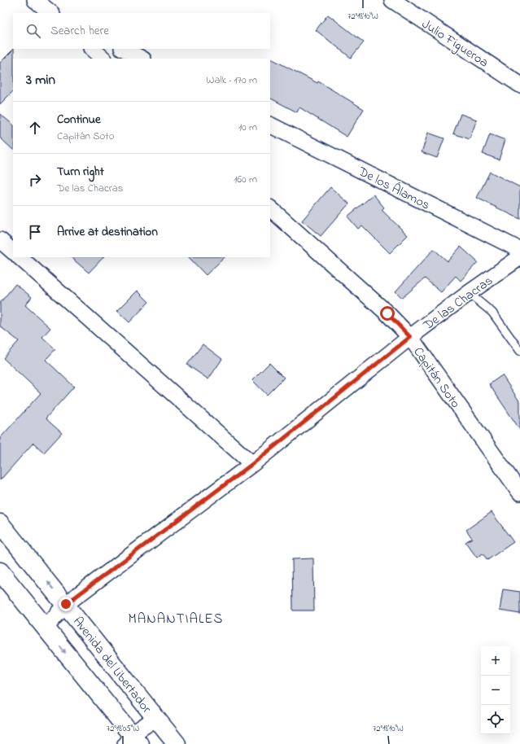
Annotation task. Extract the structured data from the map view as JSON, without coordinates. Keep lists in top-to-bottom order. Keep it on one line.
{"streets":{"main road":["Avenida del Libertador"],"street":["Julio Figueroa","De los Álamos","De las Chacras","Capitán Soto"]},"crossings":[["De las Chacras","Capitán Soto"],["De las Chacras","Avenida del Libertador"]],"districts":["MANANTIALES"],"page":{"search":"Search here","heading":["3 min","Walk · 170 m"],"list":[["Continue","Capitán Soto","10 m"],["Turn right","De las Chacras","160 m"],"Arrive at destination"],"map_buttons":["+","−"]},"coordinates":["72°18'10\"W","72°18'05\"W"]}
